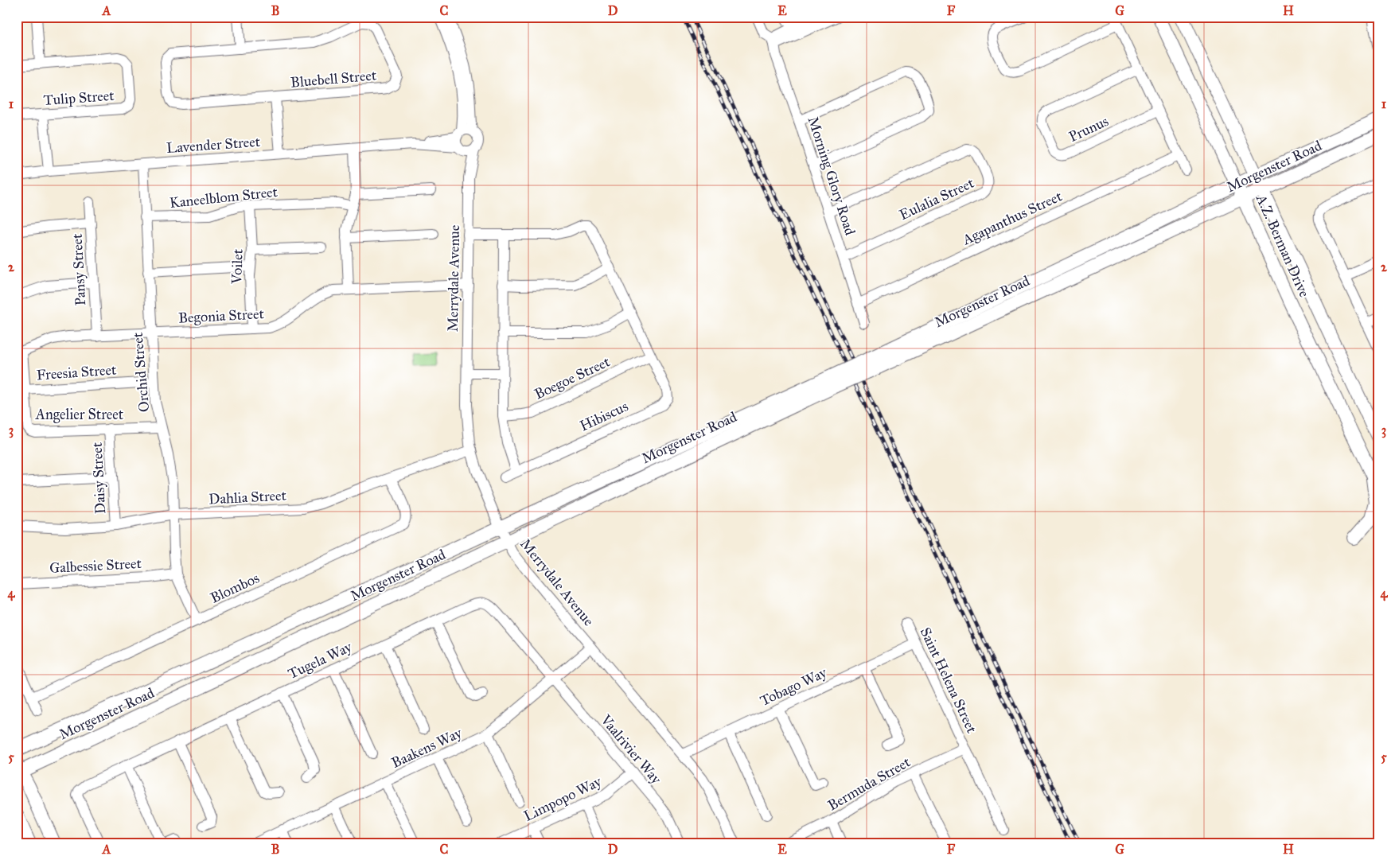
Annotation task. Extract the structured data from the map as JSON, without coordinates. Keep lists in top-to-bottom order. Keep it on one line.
{"streets":{"main road":["Morgenster Road","A.Z. Berman Drive"],"street":["Bluebell Street","Tulip Street","Prunus","Lavender Street","Morning Glory Road","Kaneelblom Street","Eulalia Street","Agapanthus Street","Voilet","Pansy Street","Merrydale Avenue","Begonia Street","Freesia Street","Orchid Street","Boegoe Street","Angelier Street","Hibiscus","Daisy Street","Dahlia Street","Galbessie Street","Blombos","Tugela Way","Saint Helena Street","Tobago Way","Baakens Way","Vaalrivier Way","Bermuda Street","Limpopo Way"]},"crossings":[["Bluebell Street","Lavender Street"],["Lavender Street","Merrydale Avenue"],["Lavender Street","Orchid Street"],["Morgenster Road","A.Z. Berman Drive"],["Morgenster Road","Merrydale Avenue"],["Morning Glory Road","Eulalia Street"],["Morning Glory Road","Agapanthus Street"],["Kaneelblom Street","Voilet"],["Kaneelblom Street","Orchid Street"],["Voilet","Begonia Street"],["Pansy Street","Begonia Street"],["Merrydale Avenue","Begonia Street"],["Merrydale Avenue","Hibiscus"],["Merrydale Avenue","Dahlia Street"],["Merrydale Avenue","Tobago Way"],["Merrydale Avenue","Baakens Way"],["Begonia Street","Orchid Street"],["Begonia Street","Angelier Street"],["Freesia Street","Orchid Street"],["Freesia Street","Angelier Street"],["Orchid Street","Angelier Street"],["Orchid Street","Dahlia Street"],["Orchid Street","Galbessie Street"],["Orchid Street","Blombos"],["Boegoe Street","Hibiscus"],["Angelier Street","Daisy Street"],["Daisy Street","Dahlia Street"],["Dahlia Street","Blombos"],["Tugela Way","Baakens Way"],["Tugela Way","Vaalrivier Way"],["Saint Helena Street","Tobago Way"],["Saint Helena Street","Bermuda Street"],["Baakens Way","Vaalrivier Way"],["Vaalrivier Way","Limpopo Way"]],"grid":{"columns":["A","B","C","D","E","F","G","H"],"rows":["1","2","3","4","5"]}}
